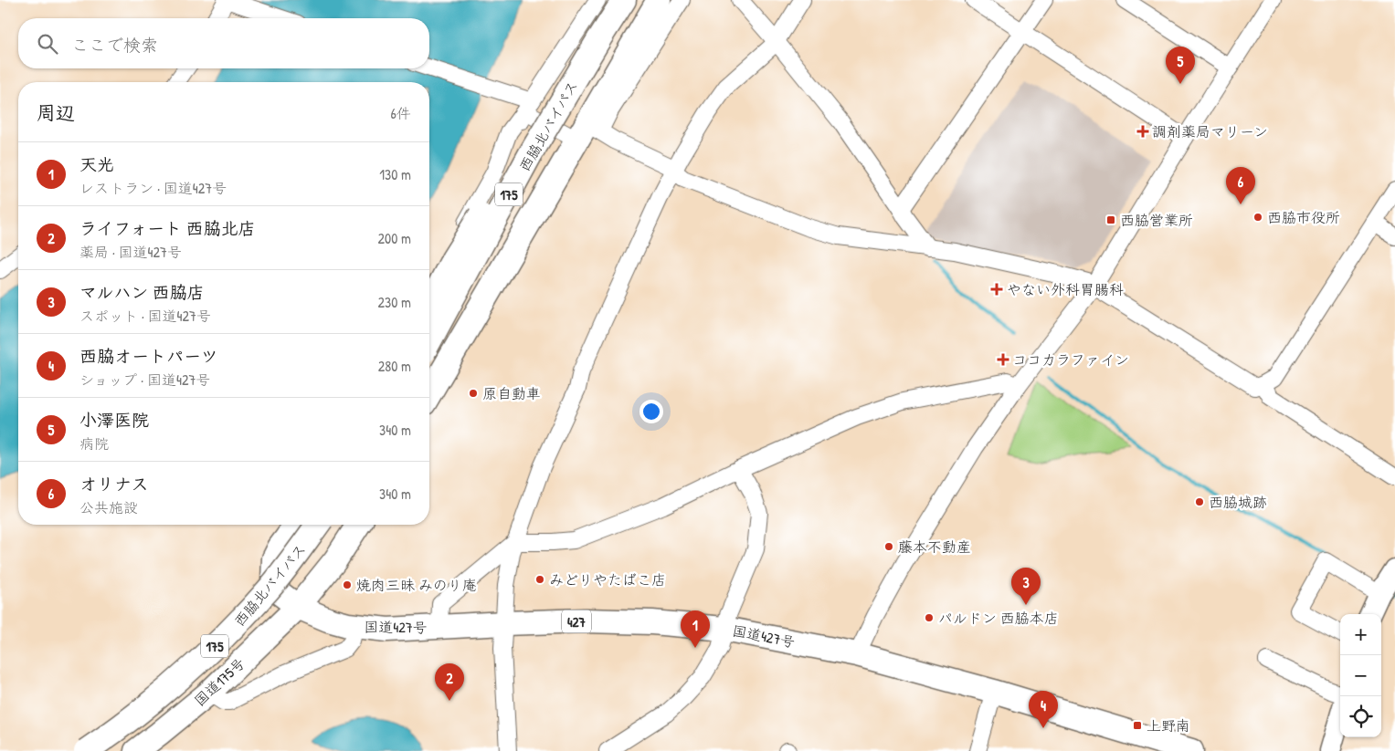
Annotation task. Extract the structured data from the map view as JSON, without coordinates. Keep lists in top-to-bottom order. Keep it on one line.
{"streets":{"highway":["西脇北バイパス","175","427","国道427号","国道175号"]},"crossings":[["西脇北バイパス","175"],["175","国道427号"],["175","国道175号"],["国道427号","国道175号"]],"places":{"health":["調剤薬局マリーン","やない外科胃腸科","ココカラファイン"],"other":["西脇市役所","原自動車","西脇城跡","藤本不動産","みどりやたばこ店","焼肉三昧 みのり庵","パルドン 西脇本店"],"transit":["西脇営業所","上野南"]},"page":{"search":"ここで検索","pins":["5","6","3","1","2","4"],"heading":["周辺","6件"],"list":[{"mark":"1","name":"天光","note":"レストラン · 国道427号","value":"130 m"},{"mark":"2","name":"ライフォート 西脇北店","note":"薬局 · 国道427号","value":"200 m"},{"mark":"3","name":"マルハン 西脇店","note":"スポット · 国道427号","value":"230 m"},{"mark":"4","name":"西脇オートパーツ","note":"ショップ · 国道427号","value":"280 m"},{"mark":"5","name":"小澤医院","note":"病院","value":"340 m"},{"mark":"6","name":"オリナス","note":"公共施設","value":"340 m"}],"map_buttons":["+","−"]}}
